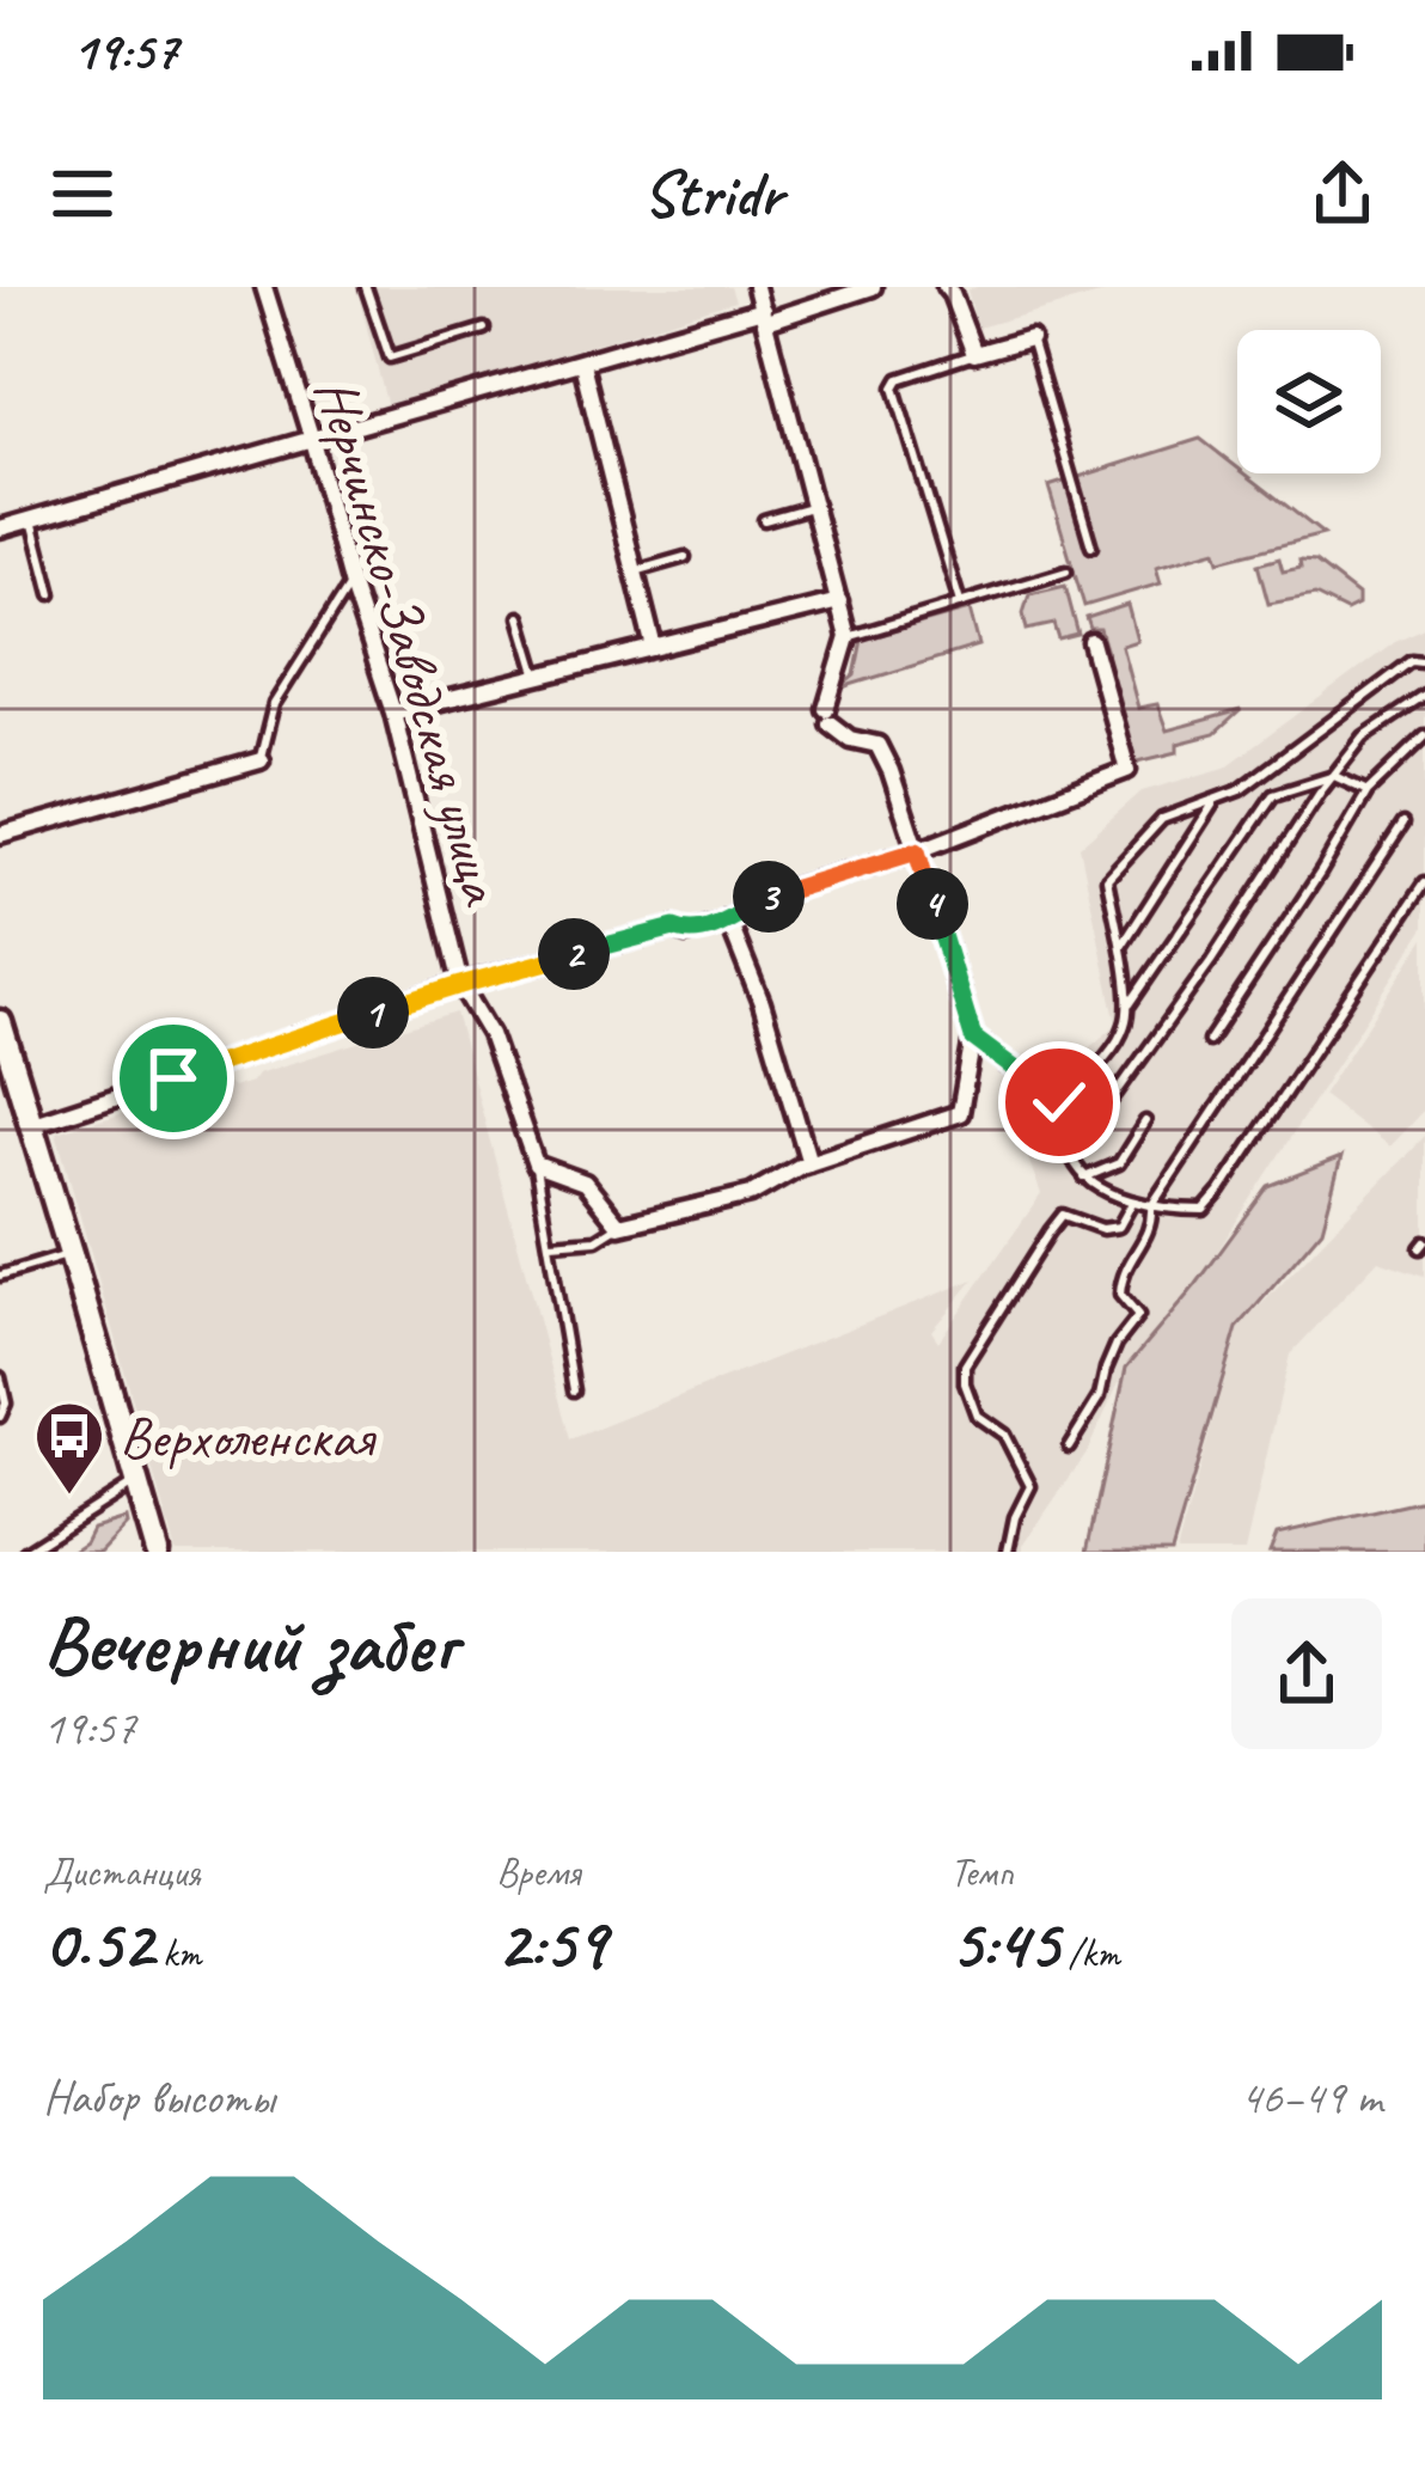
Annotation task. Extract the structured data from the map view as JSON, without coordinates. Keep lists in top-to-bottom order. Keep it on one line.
{"streets":{"street":["Нерчинско-Заводская улица"]},"places":{"bus stop":["Верхоленская"]},"page":{"status":"19:57","header":"Stridr","pins":["3","4","2","1"],"heading":["Вечерний забег","19:57"],"stats":[["Дистанция","0.52 km"],["Время","2:59"],["Темп","5:45 /km"]],"chart":["Набор высоты","46–49 m"]}}
